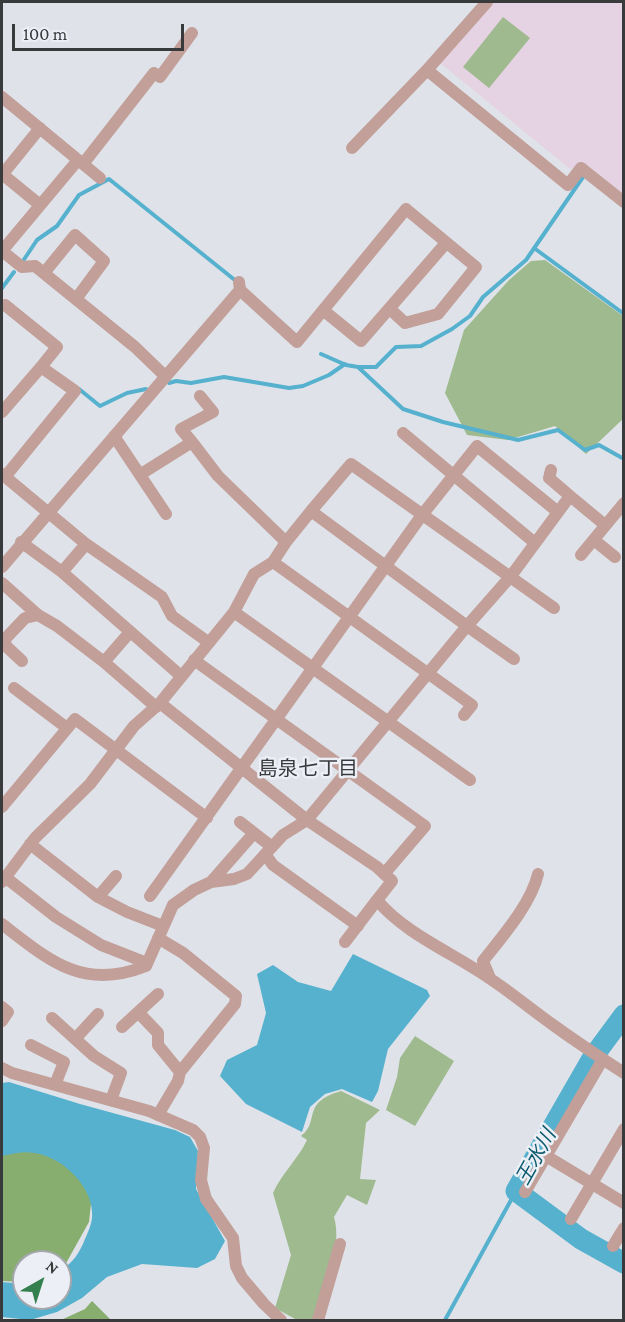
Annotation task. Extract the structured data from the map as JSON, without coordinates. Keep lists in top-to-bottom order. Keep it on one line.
{"districts":["島泉七丁目"],"water":["王水川"],"scale_bar":"100 m","north":"top right"}
